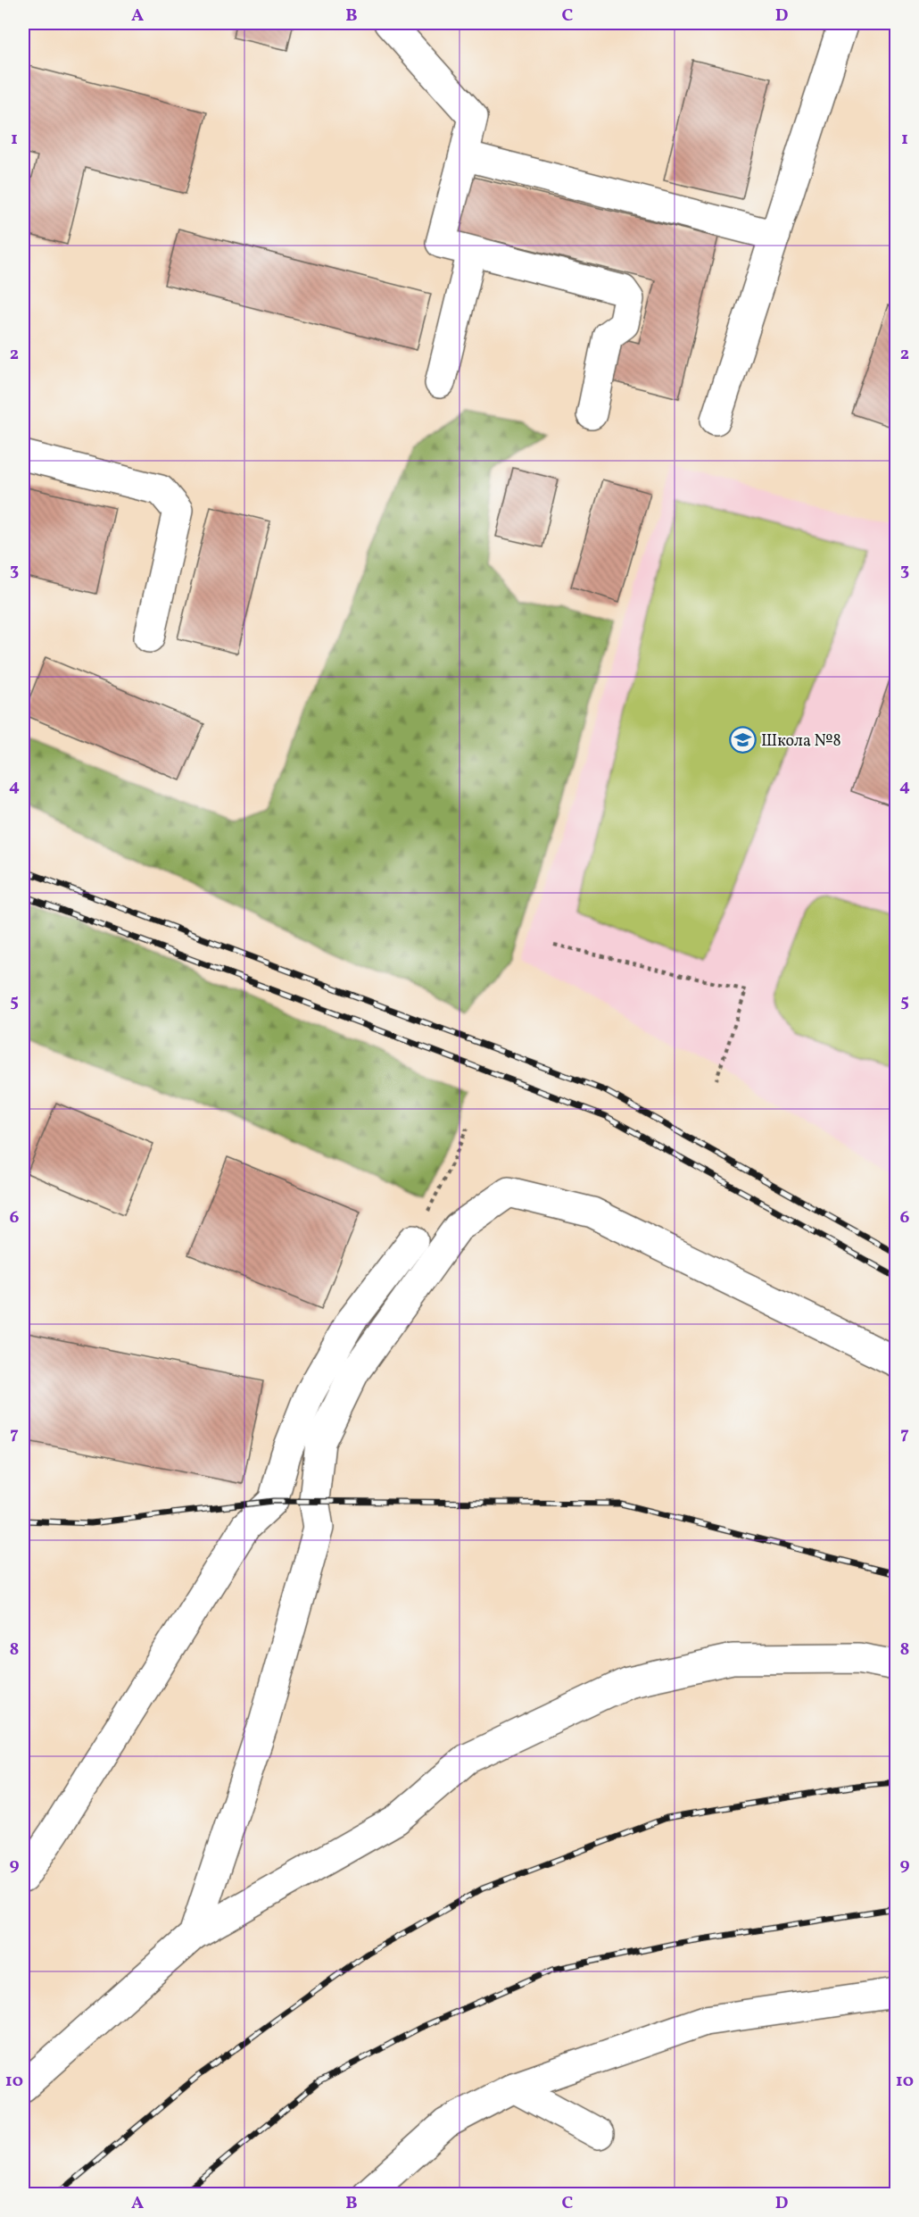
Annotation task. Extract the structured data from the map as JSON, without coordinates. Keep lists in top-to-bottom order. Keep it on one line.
{"places":{"school or university":["Школа №8"]},"grid":{"columns":["A","B","C","D"],"rows":["1","2","3","4","5","6","7","8","9","10"]}}
